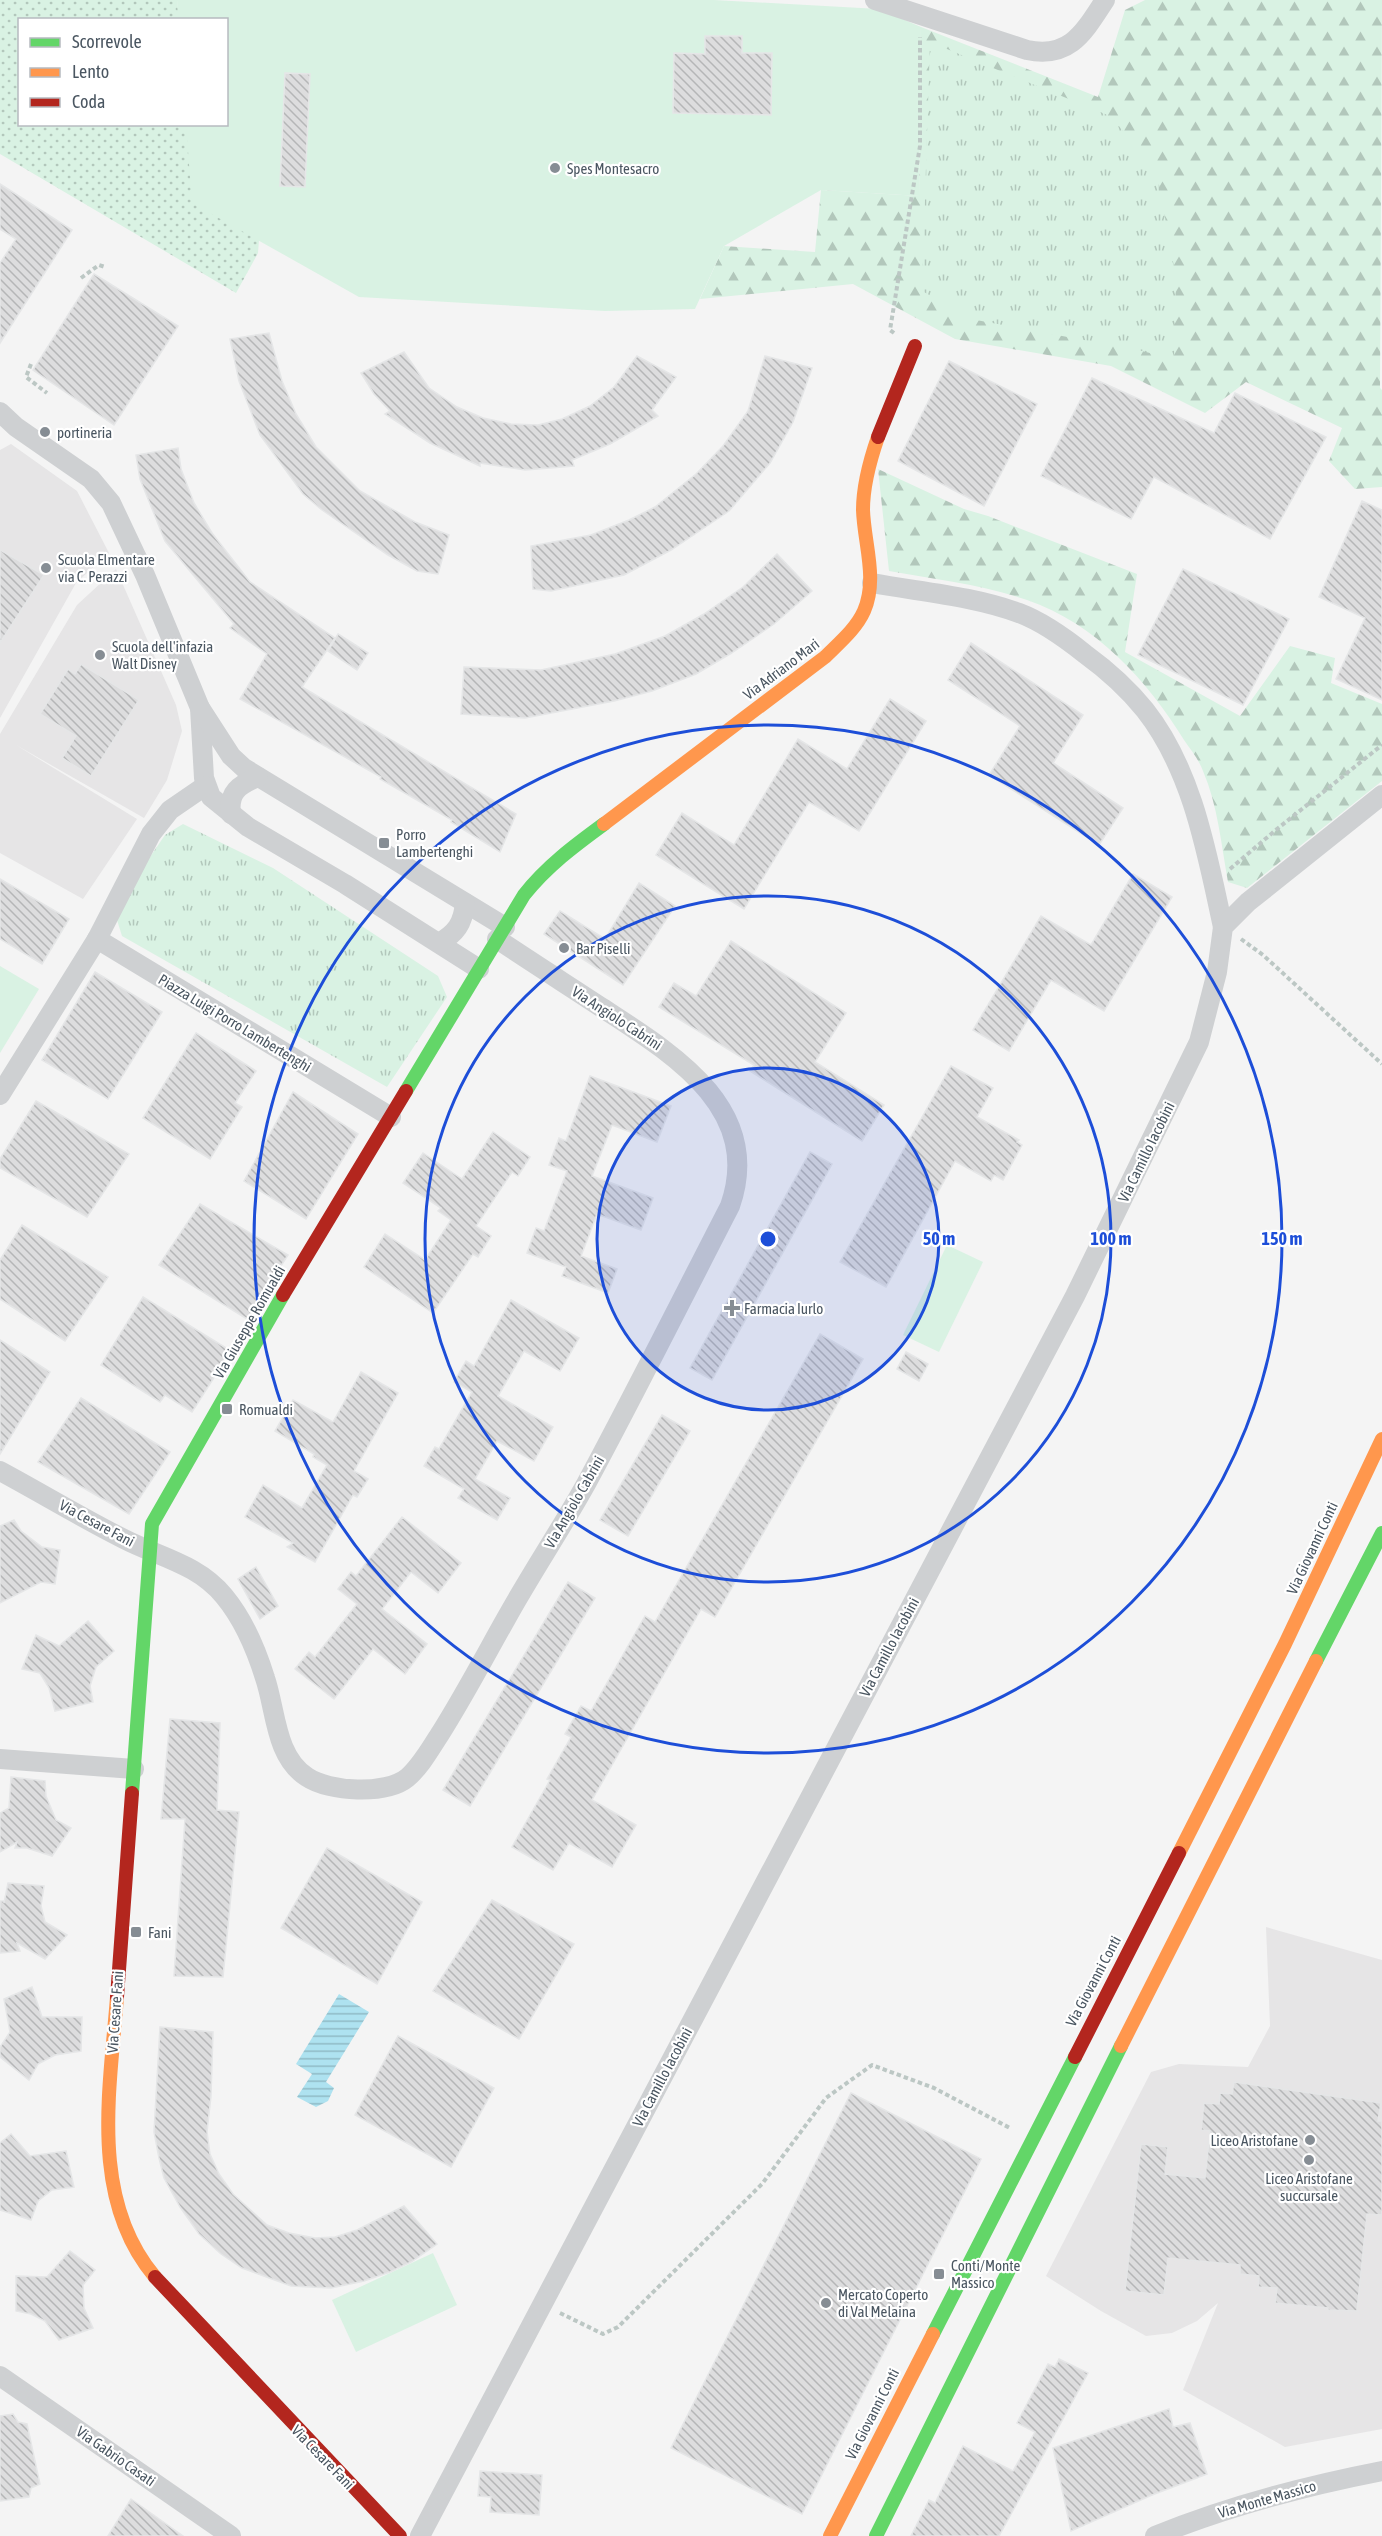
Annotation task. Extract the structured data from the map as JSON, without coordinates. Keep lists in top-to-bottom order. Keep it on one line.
{"streets":{"street":["Via Adriano Mari","Via Angiolo Cabrini","Piazza Luigi Porro Lambertenghi","Via Camillo Iacobini","Via Giuseppe Romualdi","Via Cesare Fani","Via Giovanni Conti","Via Gabrio Casati","Via Monte Massico"]},"crossings":[["Via Adriano Mari","Via Angiolo Cabrini"],["Via Adriano Mari","Via Camillo Iacobini"],["Via Angiolo Cabrini","Via Giuseppe Romualdi"],["Via Angiolo Cabrini","Via Cesare Fani"],["Piazza Luigi Porro Lambertenghi","Via Giuseppe Romualdi"],["Via Giuseppe Romualdi","Via Cesare Fani"]],"places":{"other":["Spes Montesacro","portineria","Scuola Elmentare via C. Perazzi","Scuola dell'infazia Walt Disney","Bar Piselli","Liceo Aristofane","Liceo Aristofane succursale","Mercato Coperto di Val Melaina"],"transit":["Porro Lambertenghi","Romualdi","Fani","Conti/Monte Massico"],"health":["Farmacia Iurlo"]},"legend":["Scorrevole","Lento","Coda"],"rings":["50 m","100 m","150 m"]}
